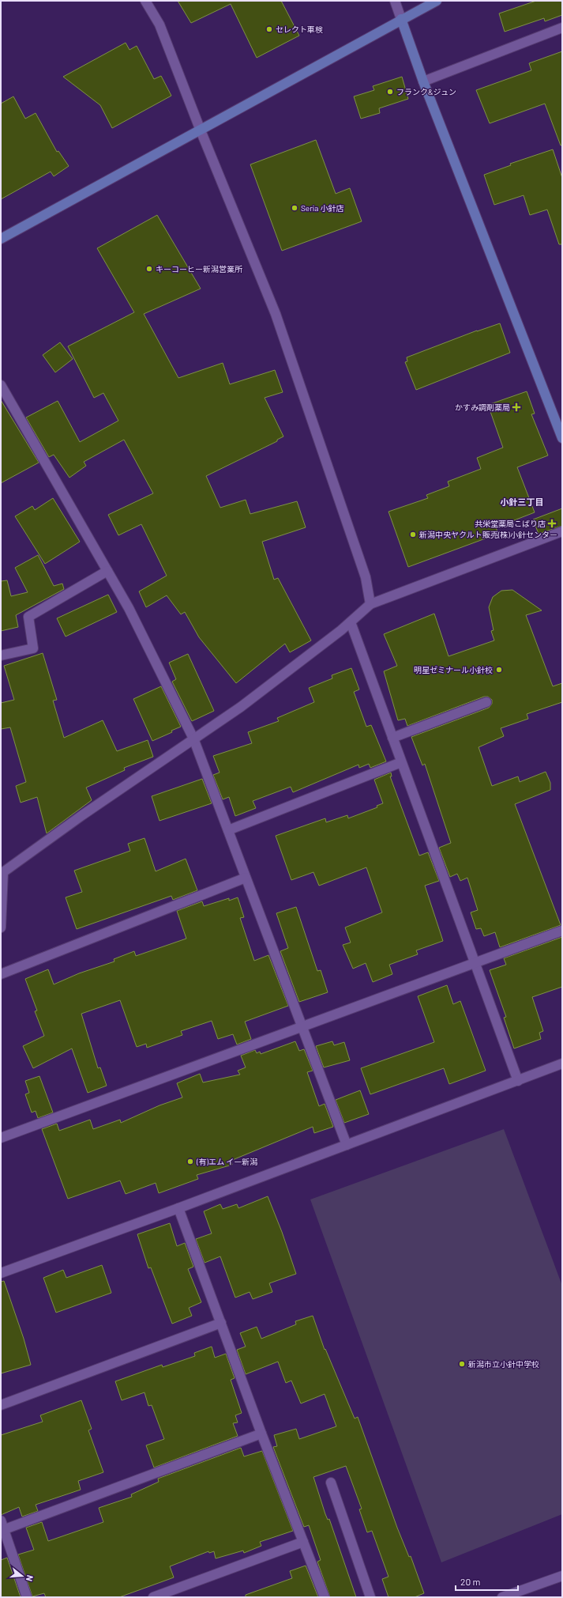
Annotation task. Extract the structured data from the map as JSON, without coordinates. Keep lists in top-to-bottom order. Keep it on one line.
{"districts":["小針三丁目"],"places":{"other":["セレクト車検","フランク&ジュン","Seria 小針店","キーコーヒー新潟営業所","新潟中央ヤクルト販売(株)小針センター","明星ゼミナール小針校","(有)エム イー新潟","新潟市立小針中学校"],"health":["かすみ調剤薬局","共栄堂薬局こばり店"]},"scale_bar":"20 m","north":"right"}
